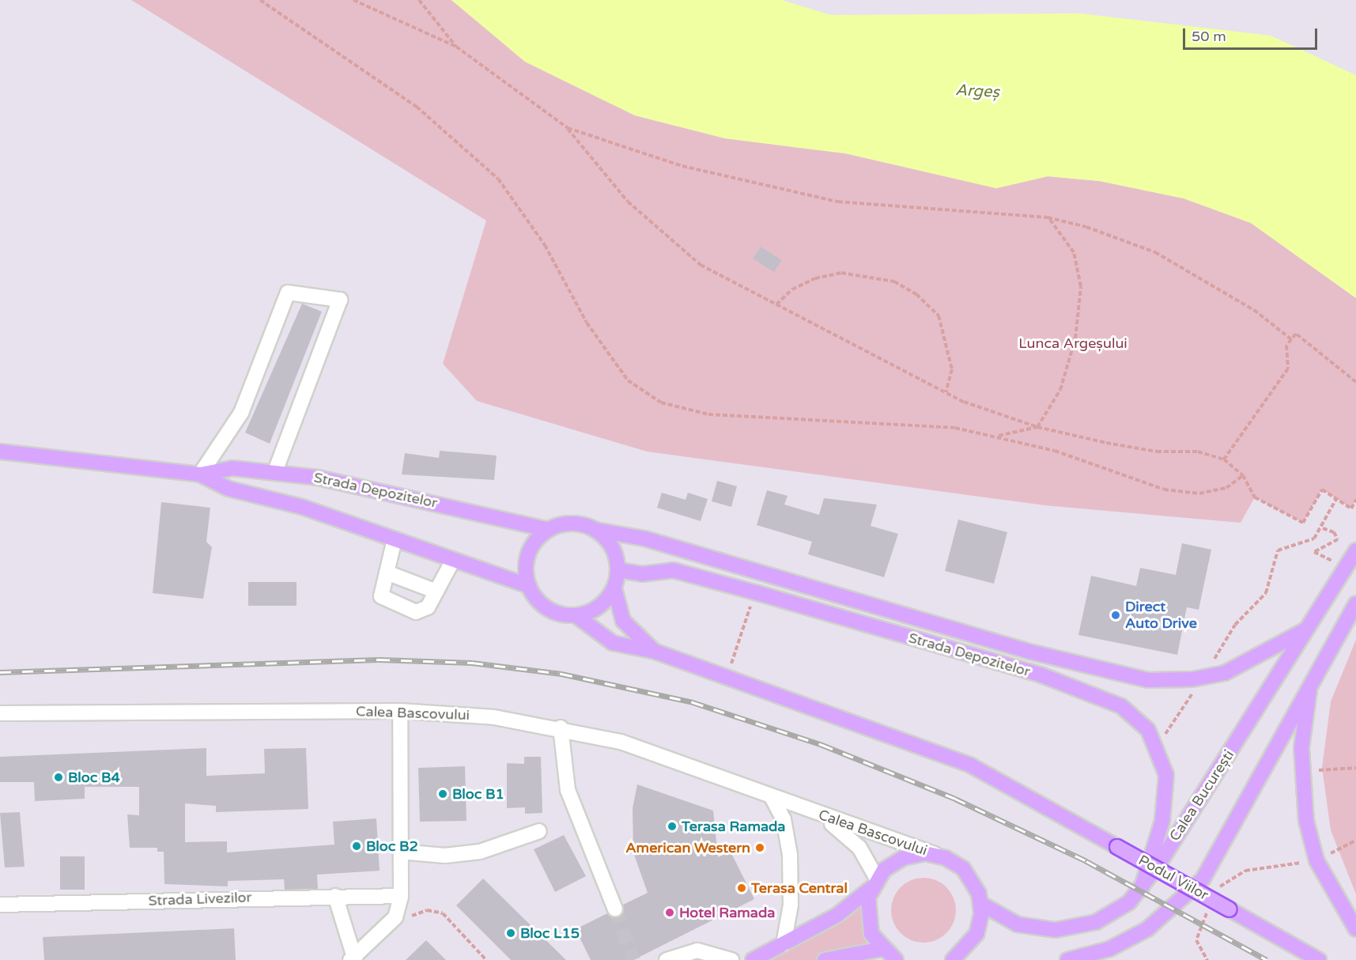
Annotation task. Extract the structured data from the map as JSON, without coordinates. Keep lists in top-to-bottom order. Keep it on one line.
{"streets":{"main road":["Strada Depozitelor","Calea București","Podul Viilor"],"street":["Calea Bascovului","Strada Livezilor"]},"crossings":[["Strada Depozitelor","Calea București"]],"water":["Argeș"],"parks":["Lunca Argeșului"],"places":["Direct Auto Drive","Bloc B4","Bloc B1","Terasa Ramada","Bloc B2","American Western","Terasa Central","Hotel Ramada","Bloc L15"],"scale_bar":"50 m"}
